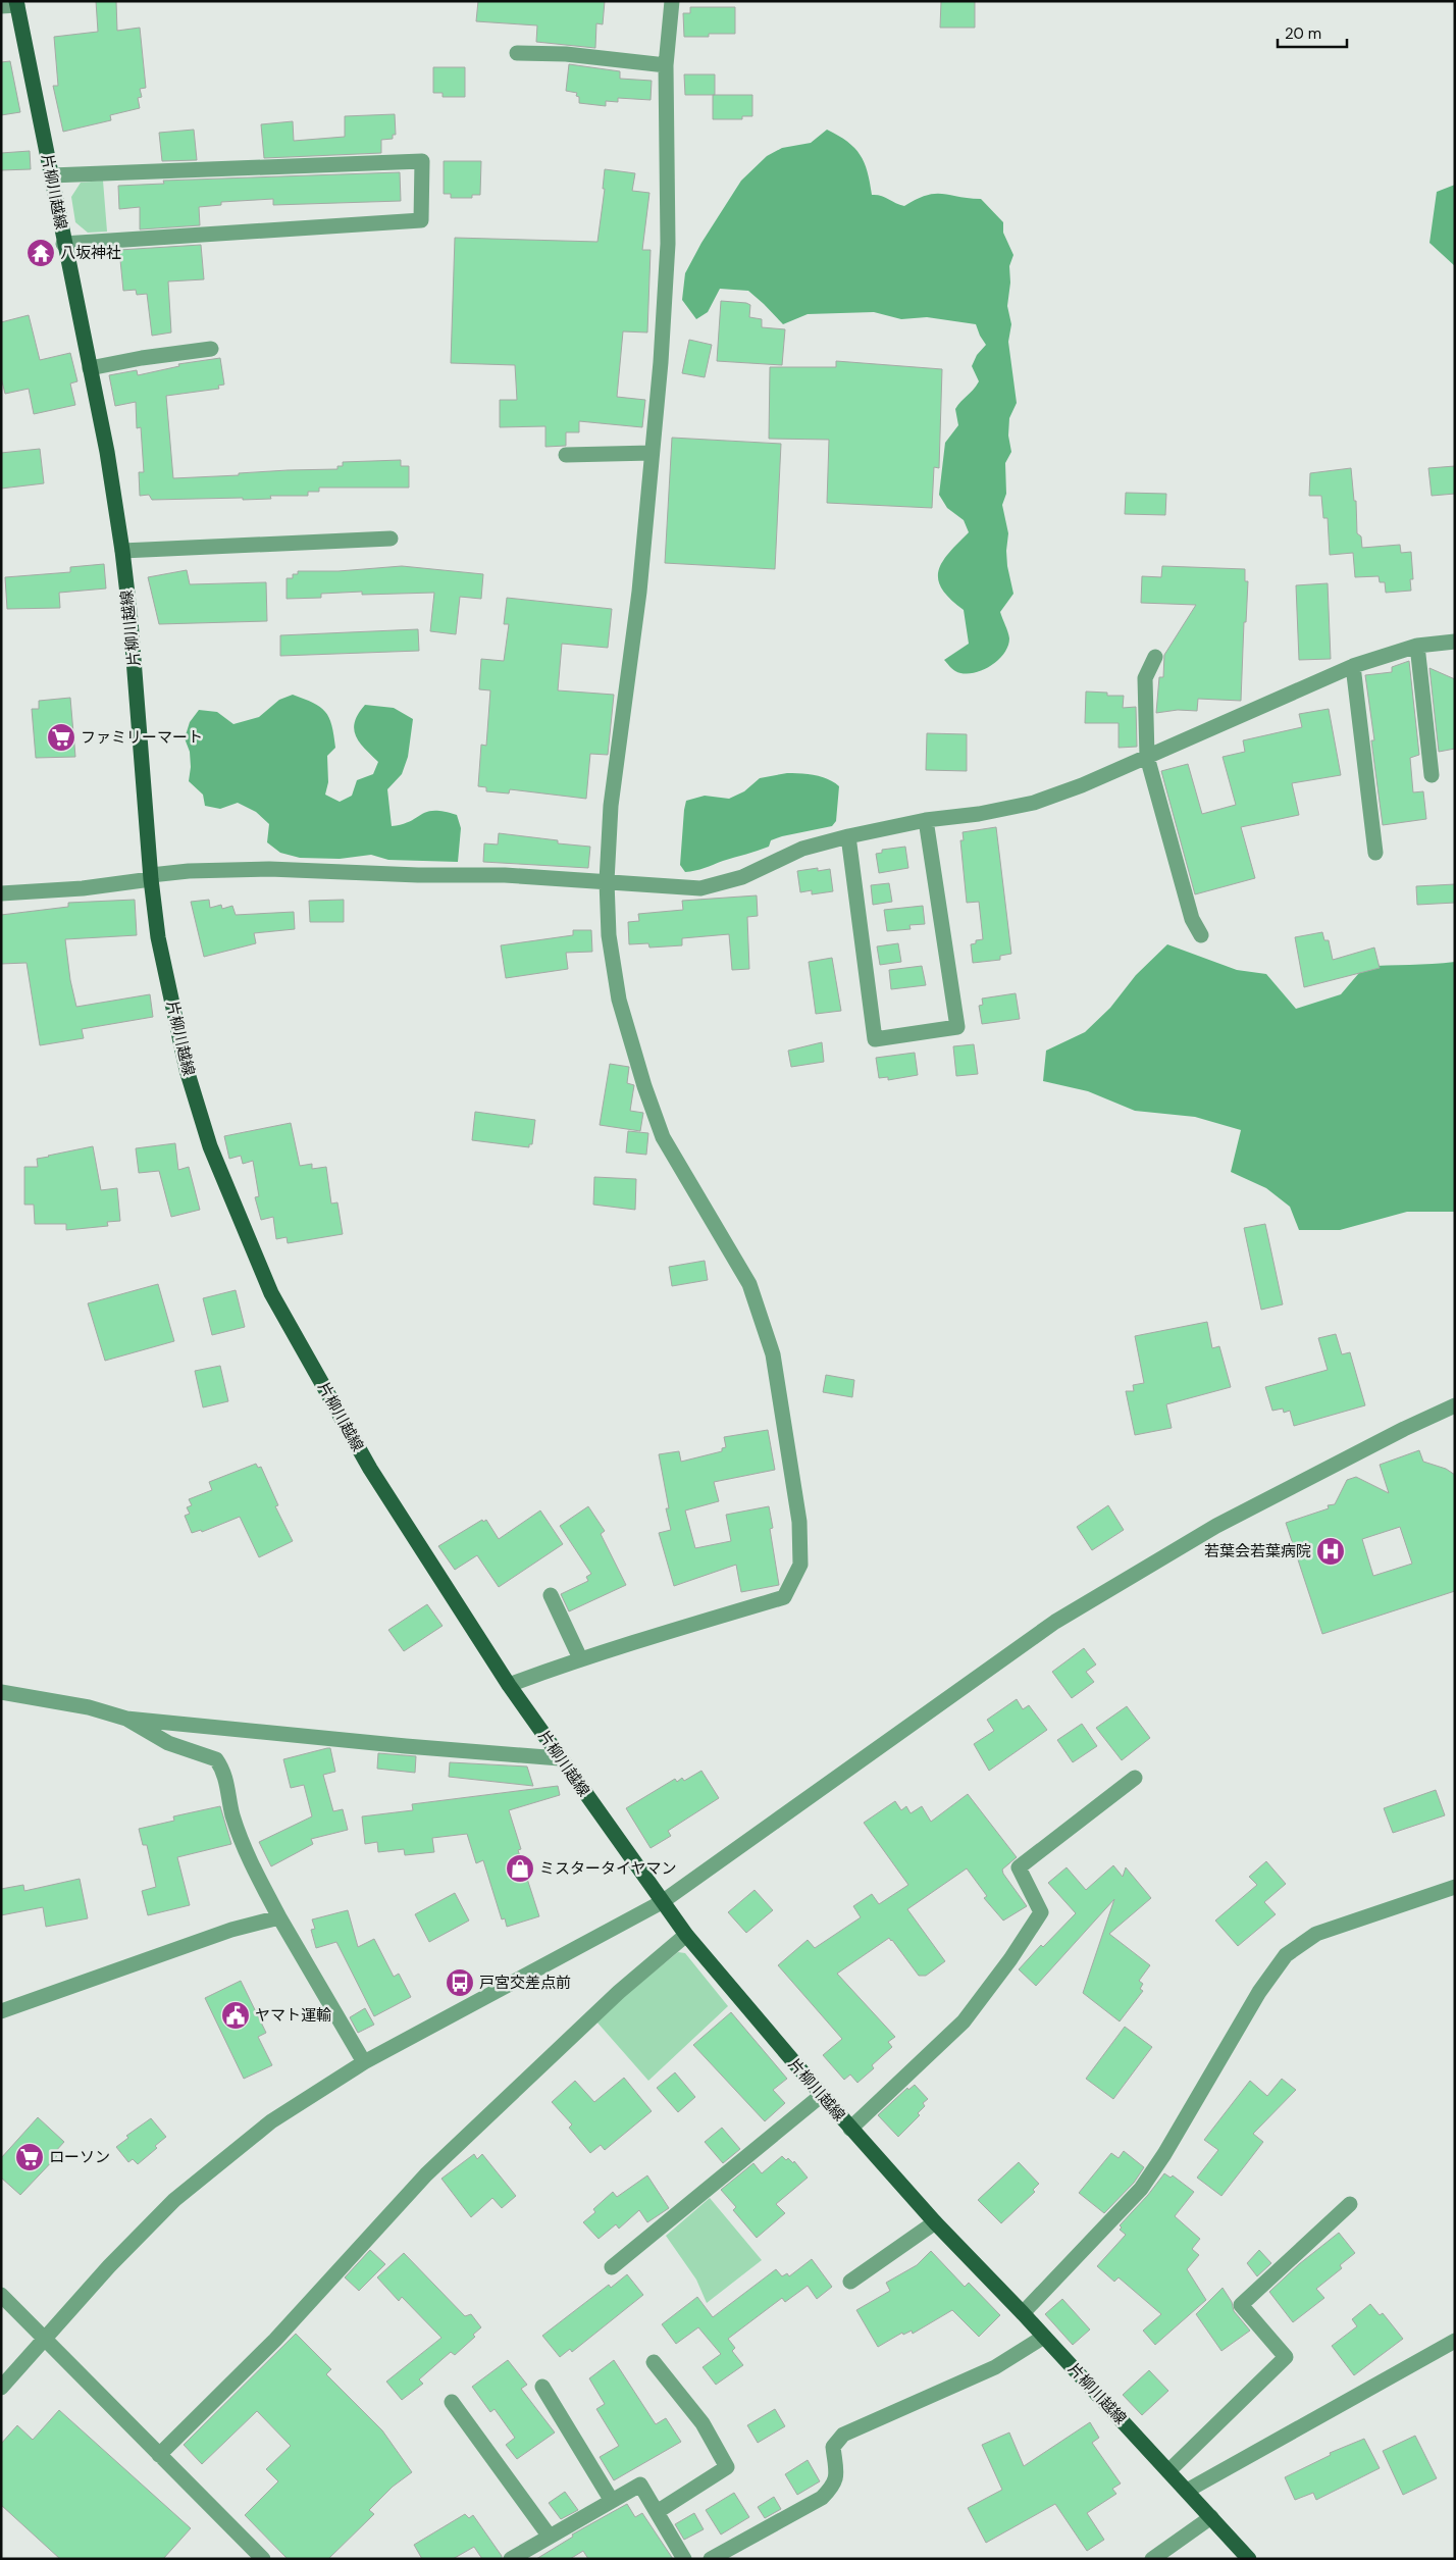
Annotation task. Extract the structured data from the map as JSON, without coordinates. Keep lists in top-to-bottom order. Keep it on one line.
{"streets":{"main road":["片柳川越線"]},"places":{"temple":["八坂神社"],"supermarket":["ファミリーマート","ローソン"],"hospital":["若葉会若葉病院"],"shop":["ミスタータイヤマン"],"bus stop":["戸宮交差点前"],"public building":["ヤマト運輸"]},"scale_bar":"20 m"}
